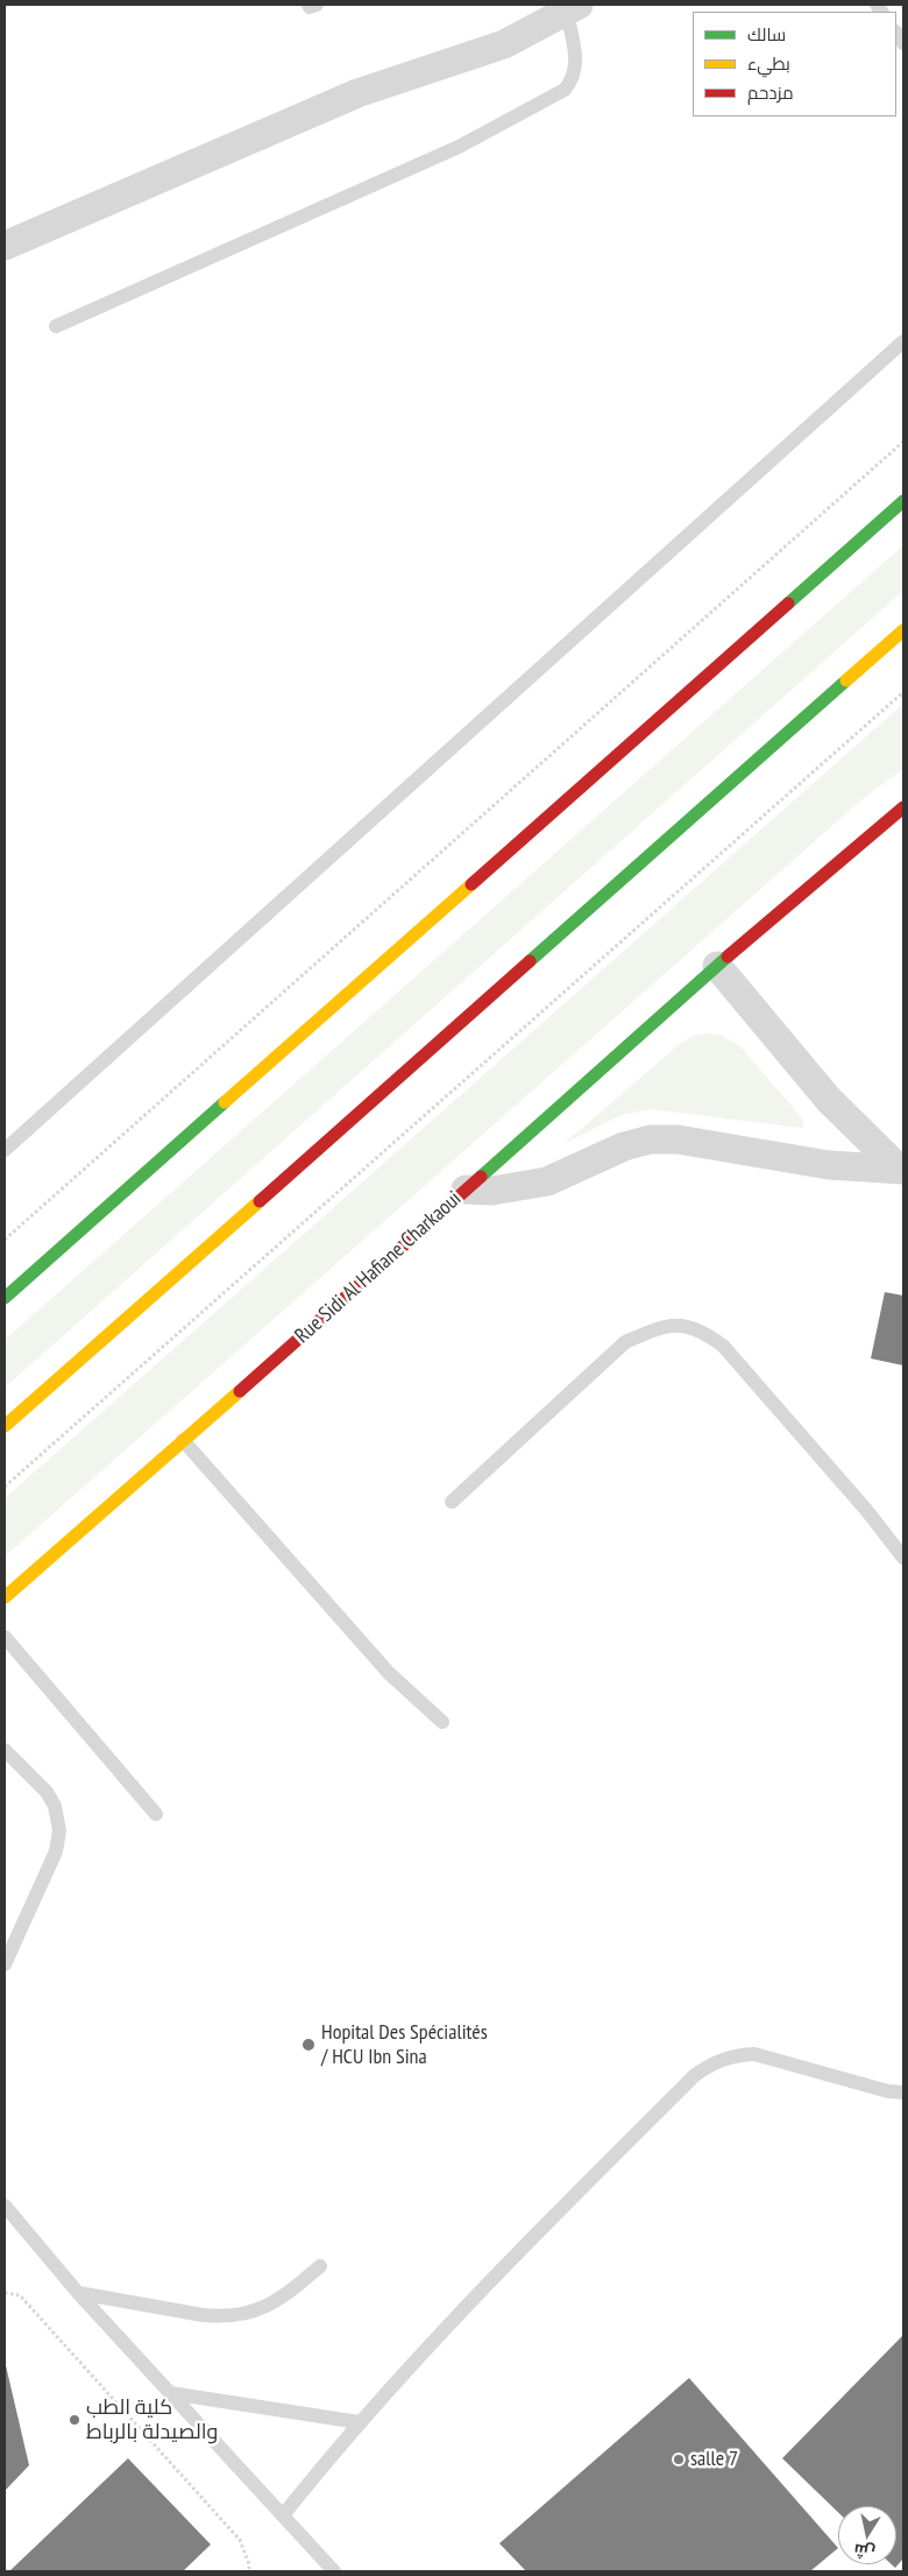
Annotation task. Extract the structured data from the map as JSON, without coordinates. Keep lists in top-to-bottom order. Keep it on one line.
{"streets":{"main road":["Rue Sidi Al Hafiane Charkaoui"]},"places":["Hopital Des Spécialités / HCU Ibn Sina","كلية الطب والصيدلة بالرباط","salle 7"],"legend":["سالك","بطيء","مزدحم"],"north":"bottom"}
